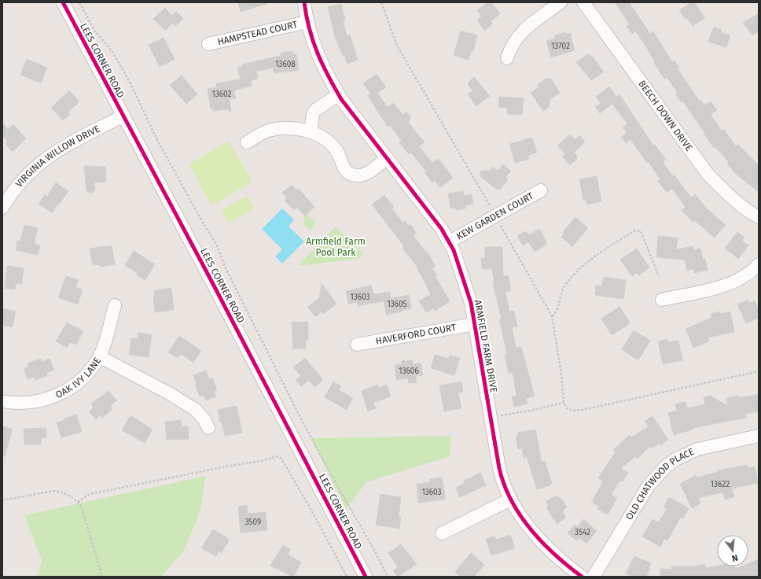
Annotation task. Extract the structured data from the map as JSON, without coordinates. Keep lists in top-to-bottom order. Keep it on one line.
{"streets":{"street":["HAMPSTEAD COURT","LEES CORNER ROAD","BEECH DOWN DRIVE","VIRGINIA WILLOW DRIVE","KEW GARDEN COURT","HAVERFORD COURT","ARMFIELD FARM DRIVE","OAK IVY LANE","OLD CHATWOOD PLACE"]},"crossings":[["HAMPSTEAD COURT","ARMFIELD FARM DRIVE"],["LEES CORNER ROAD","VIRGINIA WILLOW DRIVE"],["KEW GARDEN COURT","ARMFIELD FARM DRIVE"],["HAVERFORD COURT","ARMFIELD FARM DRIVE"]],"parks":["Armfield Farm Pool Park"],"house_numbers":["13702","13608","13602","13603","13605","13606","13622","13603","3509","3542"],"north":"bottom"}
